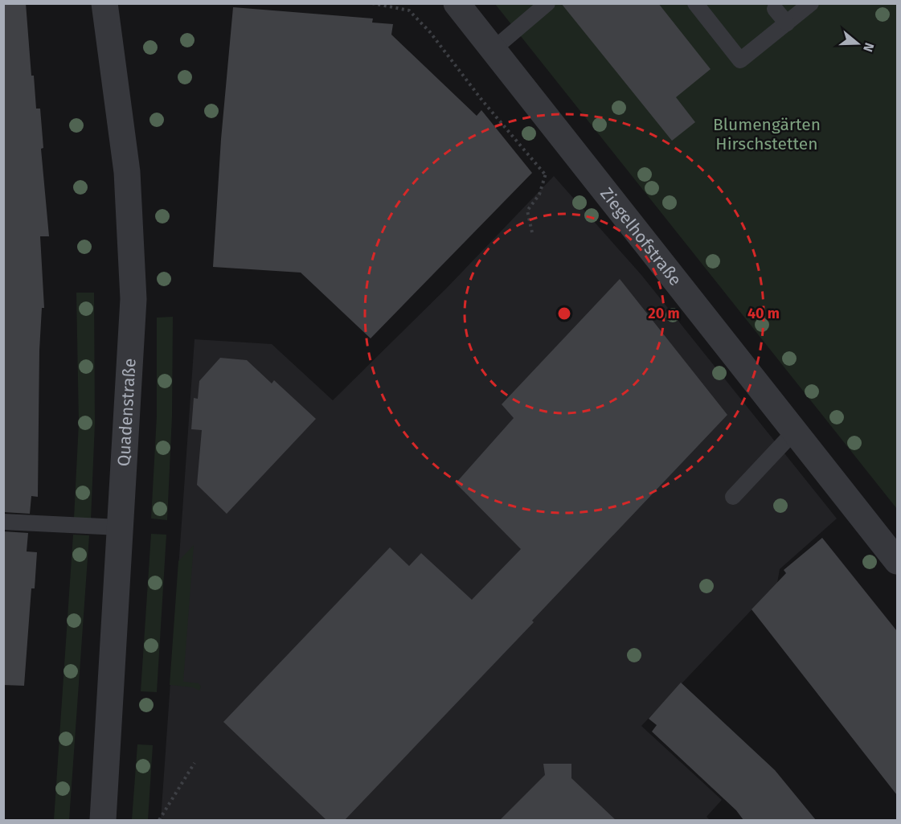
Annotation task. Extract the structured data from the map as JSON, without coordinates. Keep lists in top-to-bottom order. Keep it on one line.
{"streets":{"street":["Ziegelhofstraße","Quadenstraße"]},"parks":["Blumengärten Hirschstetten"],"north":"right","rings":["20 m","40 m"]}
